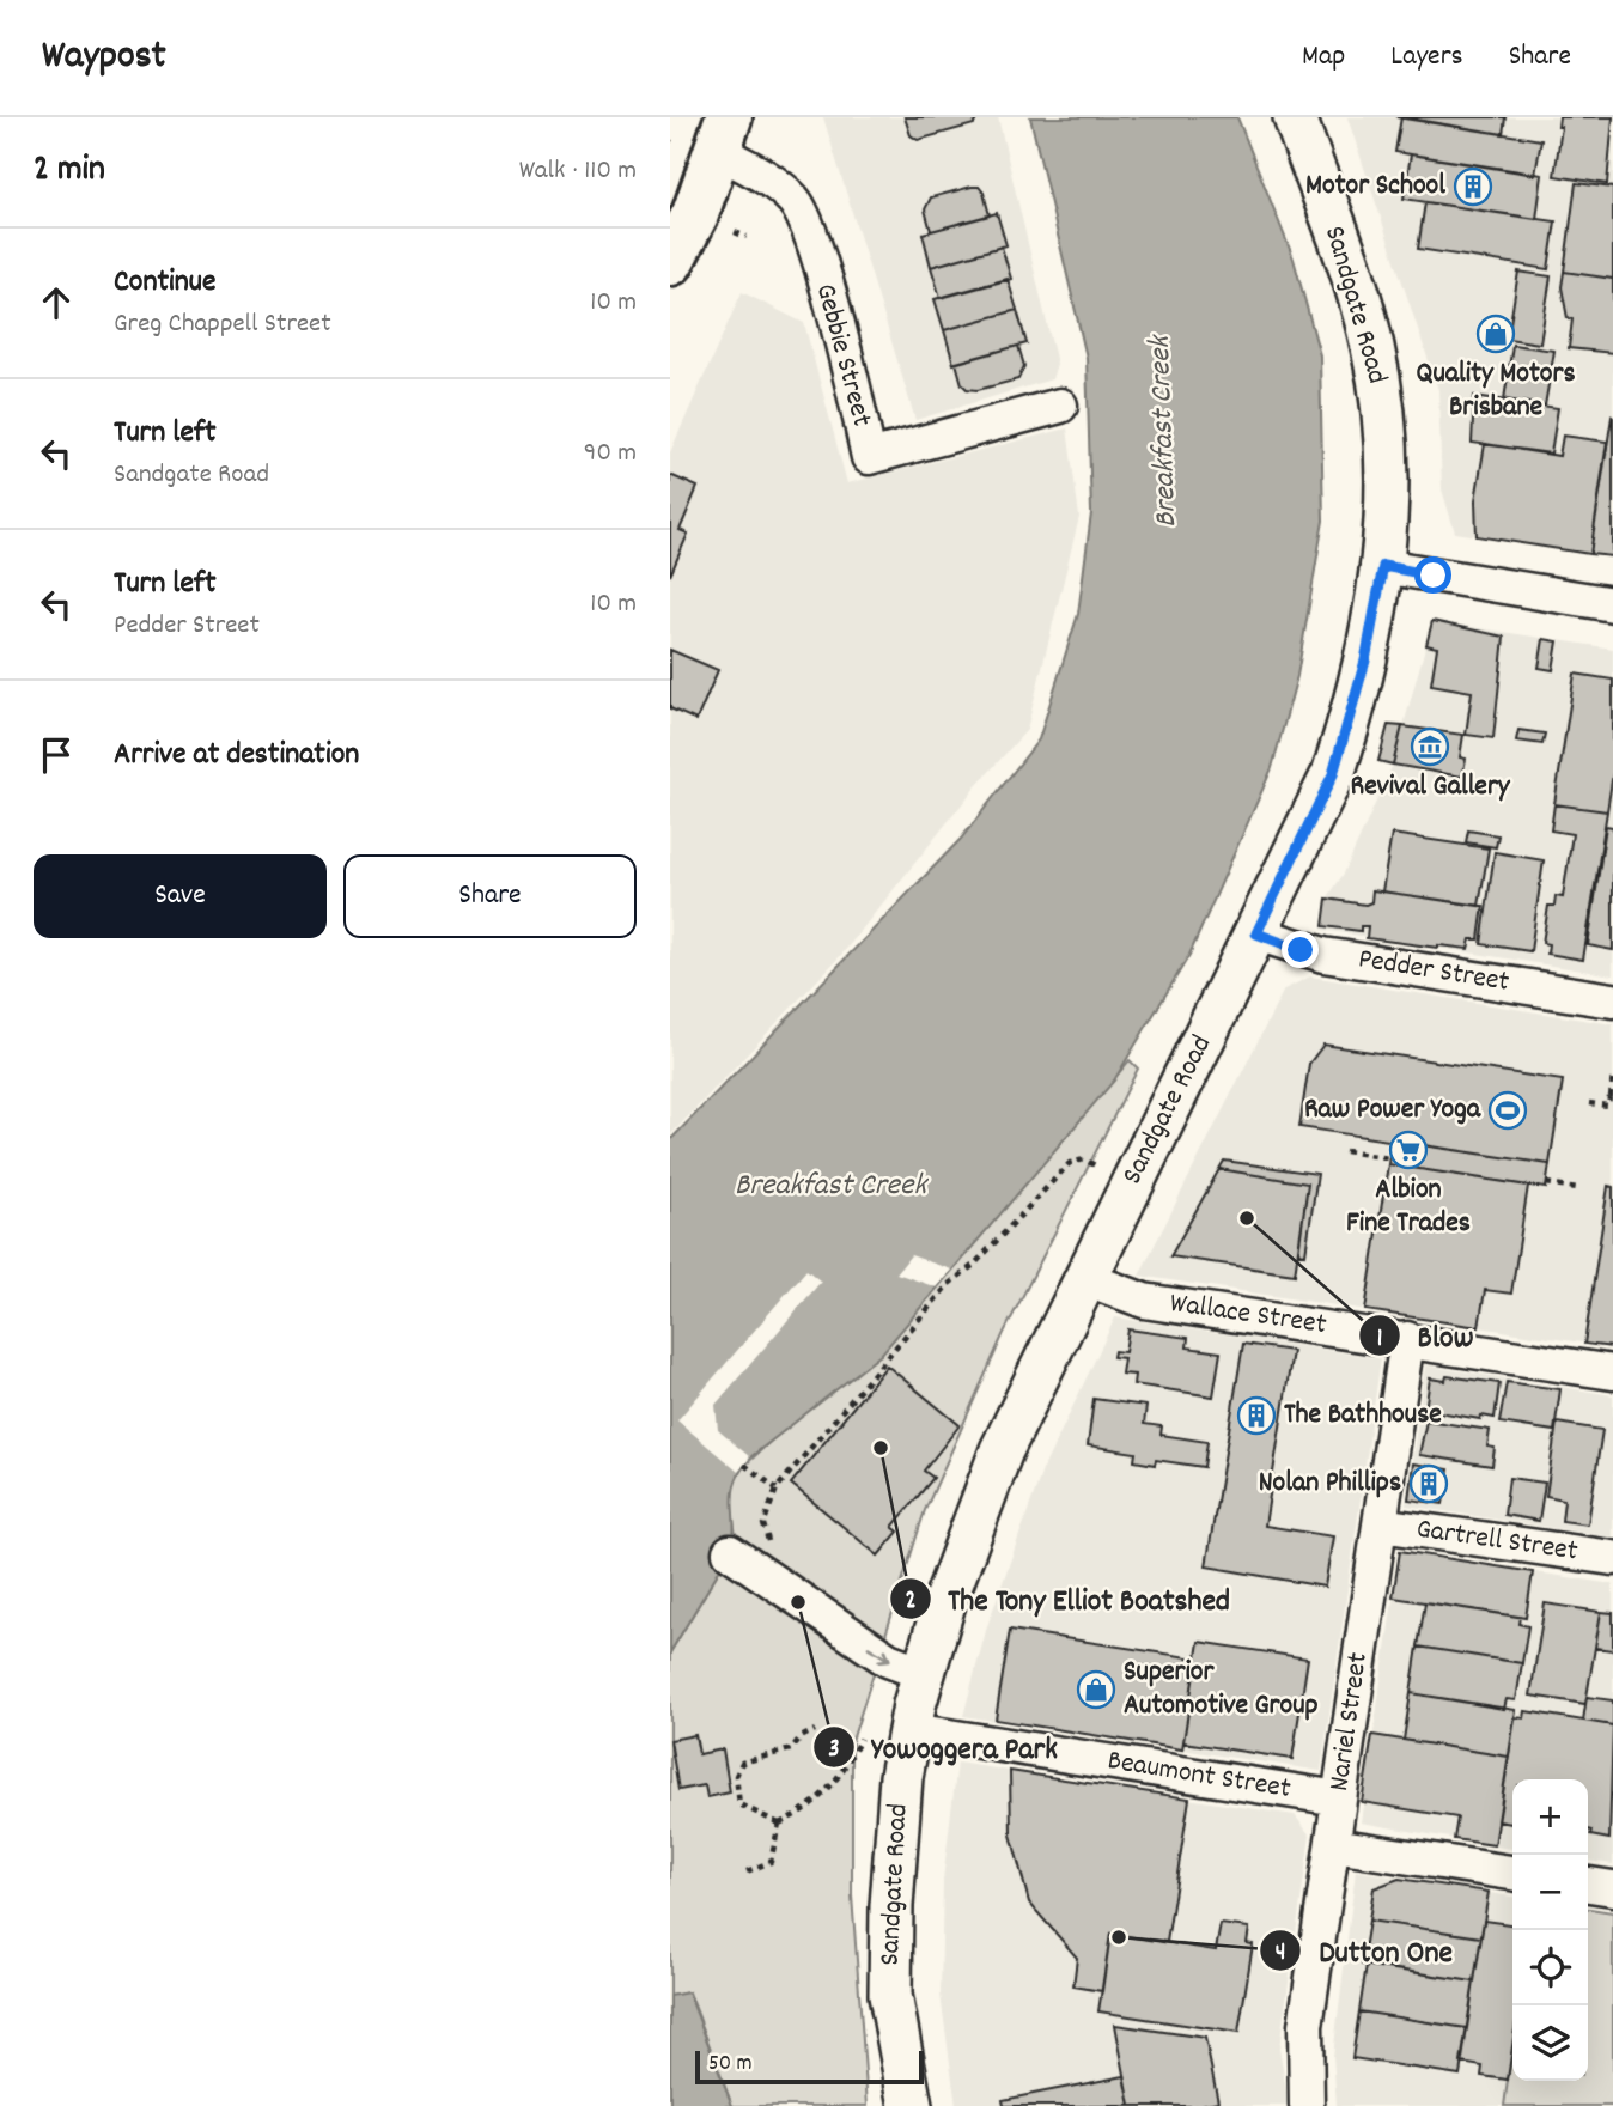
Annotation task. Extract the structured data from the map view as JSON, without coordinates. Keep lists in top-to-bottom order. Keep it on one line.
{"streets":{"main road":["Sandgate Road"],"street":["Gebbie Street","Pedder Street","Wallace Street","Gartrell Street","Nariel Street","Beaumont Street"]},"crossings":[["Sandgate Road","Pedder Street"],["Sandgate Road","Wallace Street"],["Sandgate Road","Beaumont Street"],["Wallace Street","Nariel Street"],["Gartrell Street","Nariel Street"],["Nariel Street","Beaumont Street"]],"water":["Breakfast Creek"],"places":{"building":["Motor School","The Bathhouse","Nolan Phillips"],"shop":["Quality Motors Brisbane","Superior Automotive Group"],"museum":["Revival Gallery"],"sports":["Raw Power Yoga"],"supermarket":["Albion Fine Trades"],"other":["Blow","The Tony Elliot Boatshed","Yowoggera Park","Dutton One"]},"scale_bar":"50 m","page":{"header":"Waypost","nav":["Map","Layers","Share"],"heading":["2 min","Walk · 110 m"],"list":[["Continue","Greg Chappell Street","10 m"],["Turn left","Sandgate Road","90 m"],["Turn left","Pedder Street","10 m"],"Arrive at destination"],"buttons":["Save","Share"],"map_buttons":["+","−"],"scale":"50 m"}}
